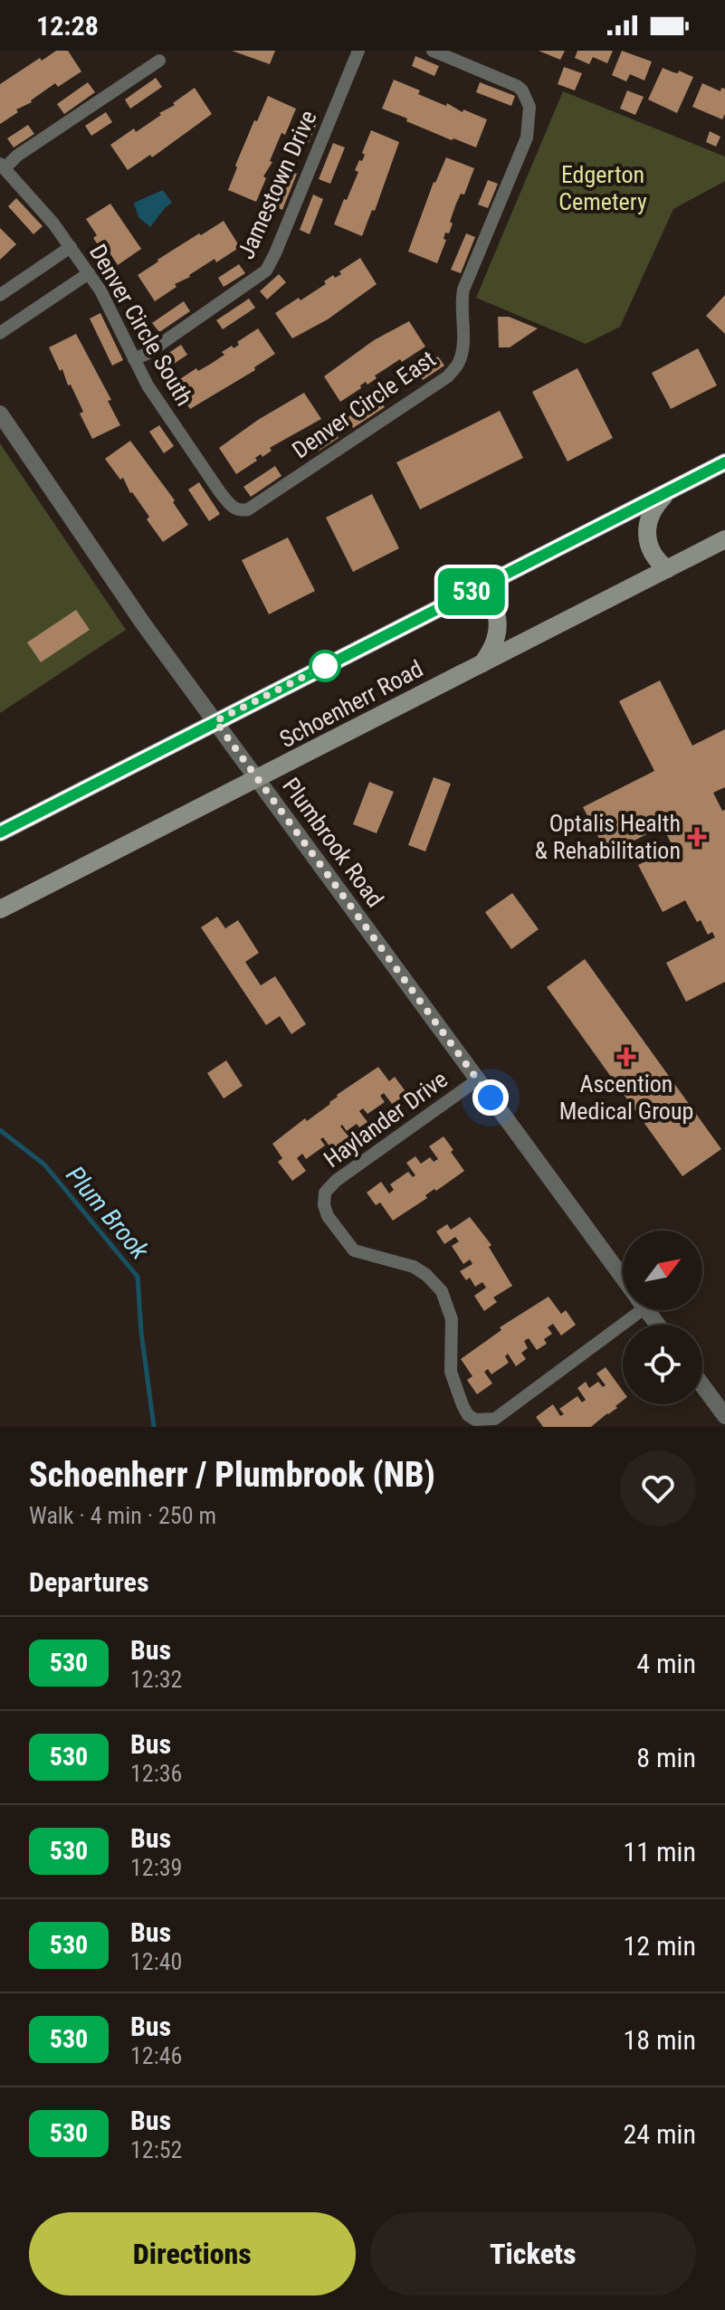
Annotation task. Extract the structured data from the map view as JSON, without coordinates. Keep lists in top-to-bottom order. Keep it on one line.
{"streets":{"main road":["Schoenherr Road"],"street":["Jamestown Drive","Denver Circle South","Denver Circle East","Plumbrook Road","Haylander Drive"]},"crossings":[["Jamestown Drive","Denver Circle South"],["Denver Circle South","Denver Circle East"],["Schoenherr Road","Plumbrook Road"],["Plumbrook Road","Haylander Drive"]],"water":["Plum Brook"],"parks":["Edgerton Cemetery"],"places":{"health":["Optalis Health & Rehabilitation","Ascention Medical Group"]},"lines":["bus line 530"],"north":"top right","page":{"status":"12:28","on_map":"530","heading":[["Schoenherr / Plumbrook (NB)","Walk · 4 min · 250 m"],"Departures"],"list":[{"mark":"530","name":"Bus","note":"12:32","value":"4 min"},{"mark":"530","name":"Bus","note":"12:36","value":"8 min"},{"mark":"530","name":"Bus","note":"12:39","value":"11 min"},{"mark":"530","name":"Bus","note":"12:40","value":"12 min"},{"mark":"530","name":"Bus","note":"12:46","value":"18 min"},{"mark":"530","name":"Bus","note":"12:52","value":"24 min"}],"buttons":["Directions","Tickets"]}}
